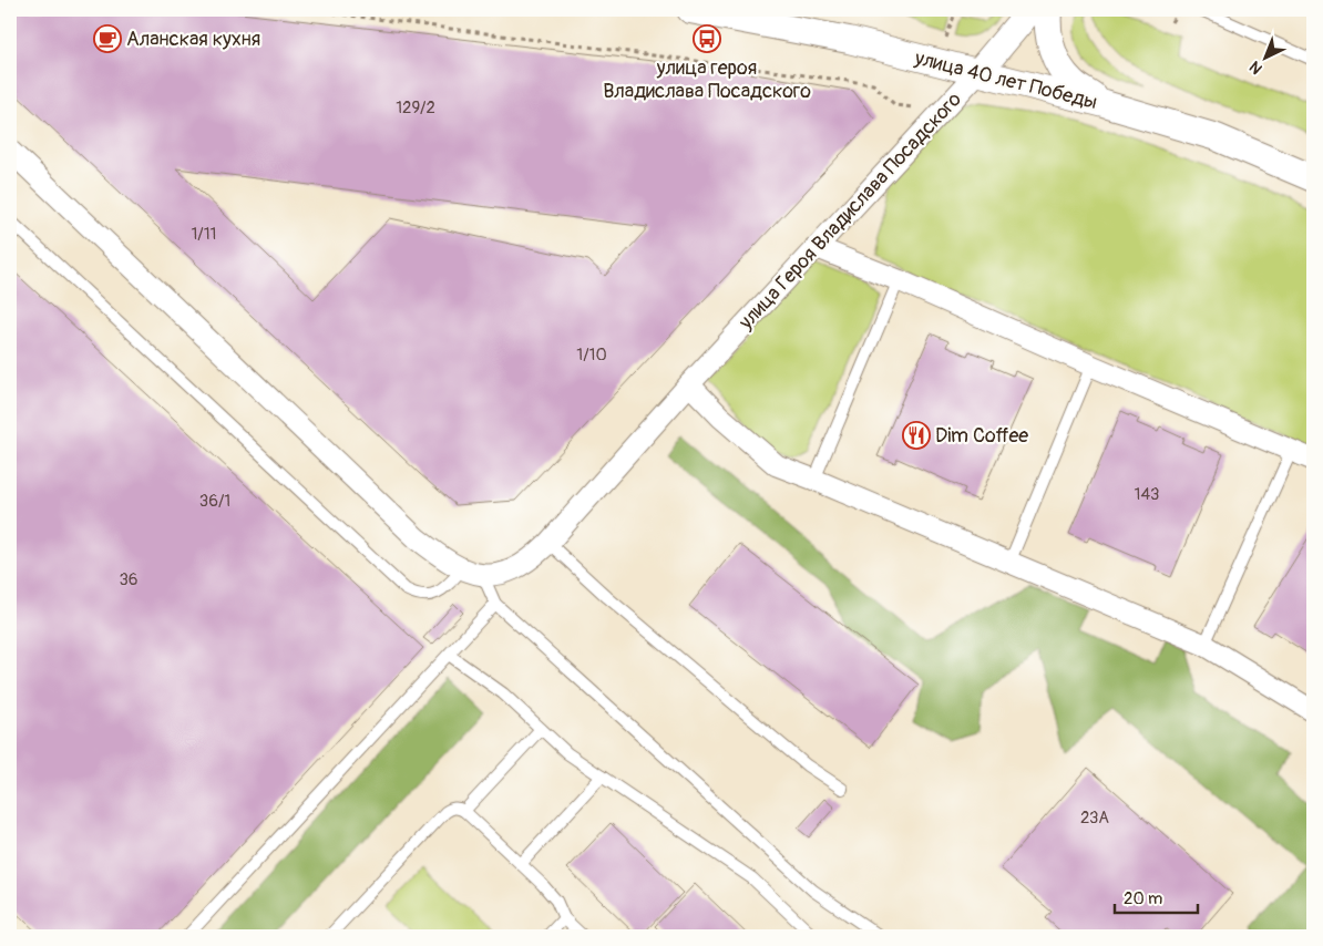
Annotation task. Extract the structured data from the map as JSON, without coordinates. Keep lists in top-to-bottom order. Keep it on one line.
{"streets":{"street":["улица 40 лет Победы","улица Героя Владислава Посадского"]},"crossings":[["улица 40 лет Победы","улица Героя Владислава Посадского"]],"places":{"cafe":["Аланская кухня"],"bus stop":["улица героя Владислава Посадского"],"restaurant":["Dim Coffee"]},"house_numbers":["129/2","1/11","1/10","143","36/1","36","23А"],"scale_bar":"20 m","north":"bottom left"}
